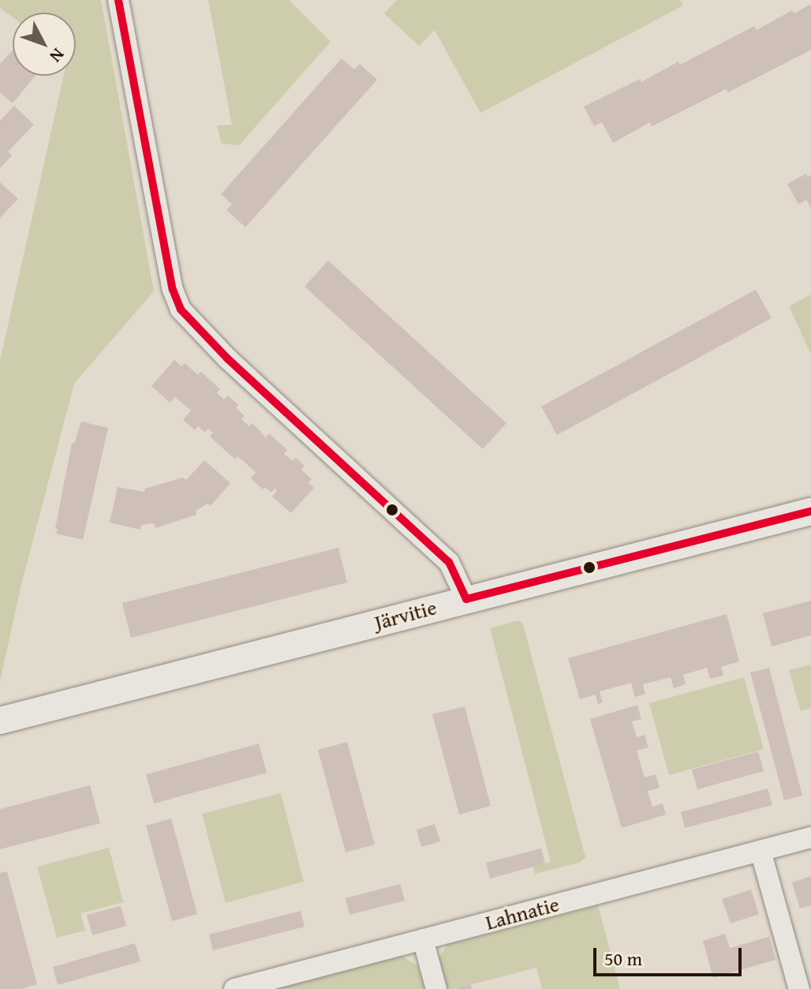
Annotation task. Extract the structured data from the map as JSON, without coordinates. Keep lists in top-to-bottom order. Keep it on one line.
{"streets":{"street":["Järvitie","Lahnatie"]},"scale_bar":"50 m","north":"bottom right"}
